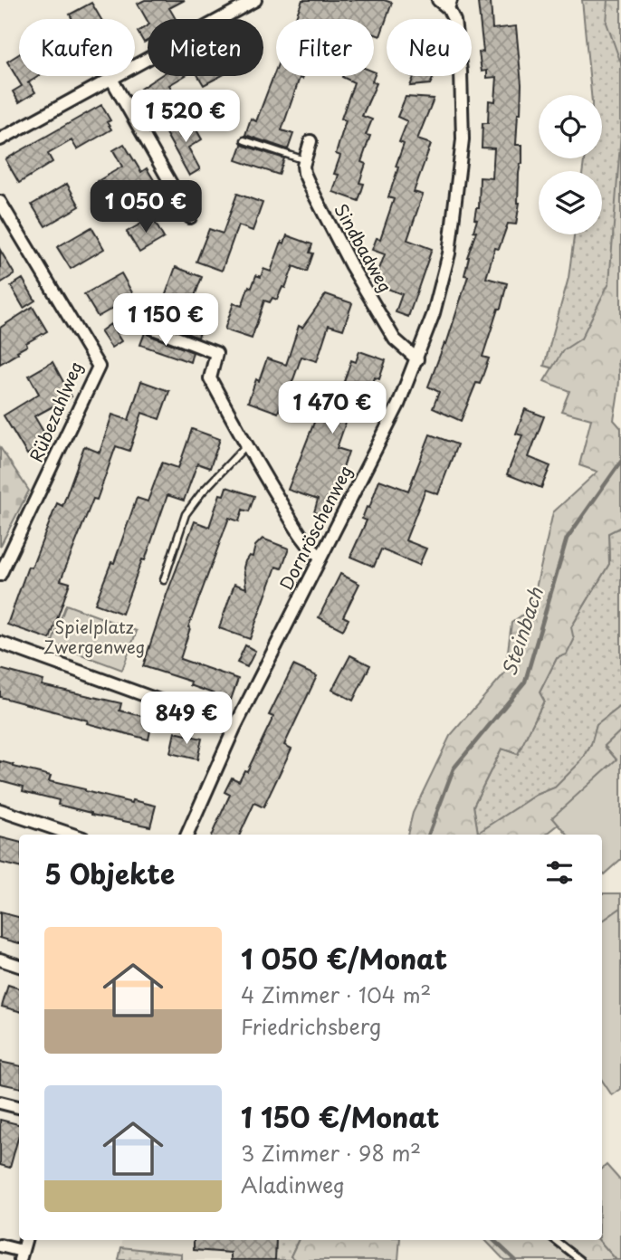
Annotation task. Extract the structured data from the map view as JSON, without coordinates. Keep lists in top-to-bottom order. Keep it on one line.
{"streets":{"street":["Sindbadweg","Rübezahlweg","Dornröschenweg"]},"crossings":[["Sindbadweg","Dornröschenweg"]],"water":["Steinbach"],"parks":["Spielplatz Zwergenweg"],"page":{"chip":["Kaufen","Mieten","Filter","Neu"],"price":["1 520 €","1 050 €","1 150 €","1 470 €","849 €"],"heading":"5 Objekte","list":[{"name":"1 050 €/Monat","note":"4 Zimmer · 104 m² · Friedrichsberg"},{"name":"1 150 €/Monat","note":"3 Zimmer · 98 m² · Aladinweg"}]}}
